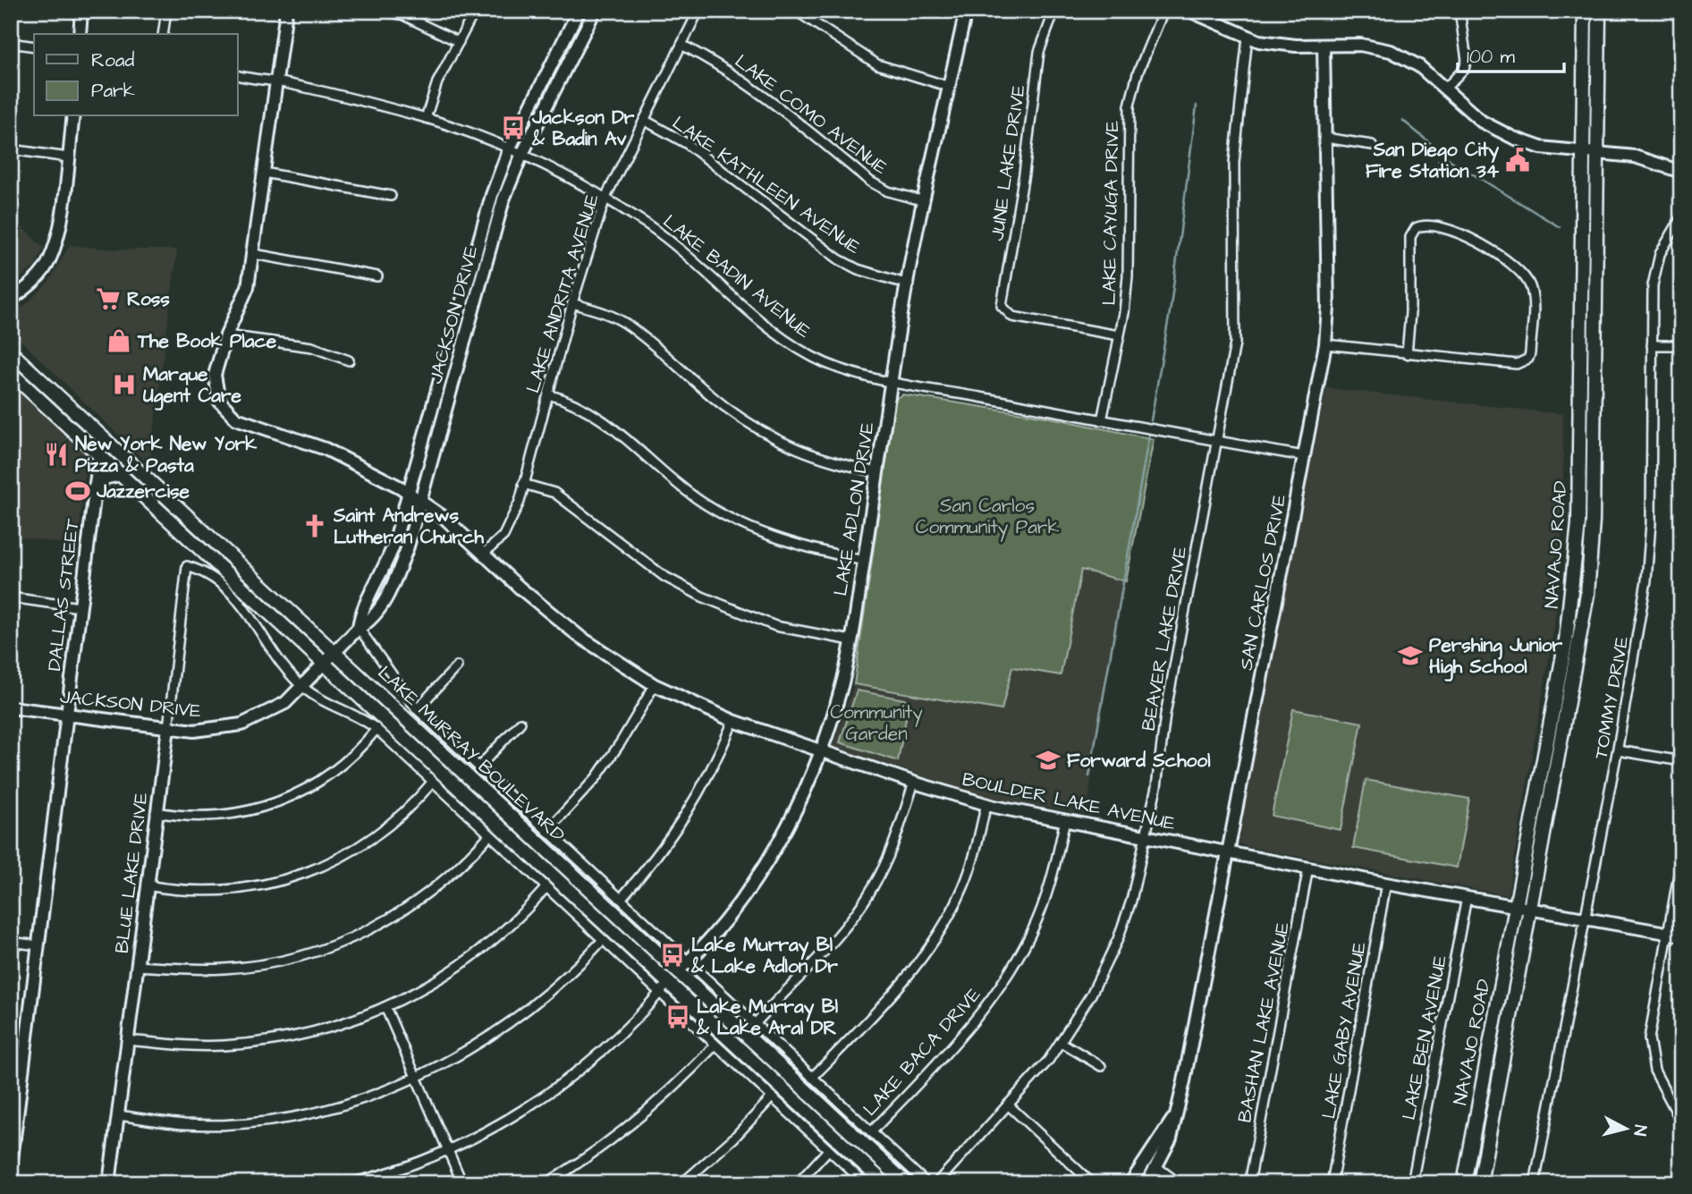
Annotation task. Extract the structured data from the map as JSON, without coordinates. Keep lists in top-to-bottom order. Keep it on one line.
{"streets":{"main road":["NAVAJO ROAD","LAKE MURRAY BOULEVARD"],"street":["LAKE COMO AVENUE","JUNE LAKE DRIVE","LAKE KATHLEEN AVENUE","LAKE CAYUGA DRIVE","LAKE BADIN AVENUE","LAKE ANDRITA AVENUE","JACKSON DRIVE","LAKE ADLON DRIVE","SAN CARLOS DRIVE","DALLAS STREET","BEAVER LAKE DRIVE","TOMMY DRIVE","BOULDER LAKE AVENUE","BLUE LAKE DRIVE","BASHAN LAKE AVENUE","LAKE GABY AVENUE","LAKE BEN AVENUE","LAKE BACA DRIVE"]},"crossings":[["LAKE COMO AVENUE","LAKE ANDRITA AVENUE"],["LAKE COMO AVENUE","LAKE ADLON DRIVE"],["JUNE LAKE DRIVE","LAKE CAYUGA DRIVE"],["LAKE KATHLEEN AVENUE","LAKE ANDRITA AVENUE"],["LAKE KATHLEEN AVENUE","LAKE ADLON DRIVE"],["LAKE CAYUGA DRIVE","LAKE BADIN AVENUE"],["LAKE BADIN AVENUE","LAKE ANDRITA AVENUE"],["LAKE BADIN AVENUE","JACKSON DRIVE"],["LAKE BADIN AVENUE","LAKE ADLON DRIVE"],["LAKE BADIN AVENUE","SAN CARLOS DRIVE"],["LAKE BADIN AVENUE","BEAVER LAKE DRIVE"],["LAKE ANDRITA AVENUE","BOULDER LAKE AVENUE"],["JACKSON DRIVE","DALLAS STREET"],["JACKSON DRIVE","LAKE MURRAY BOULEVARD"],["JACKSON DRIVE","BOULDER LAKE AVENUE"],["JACKSON DRIVE","BLUE LAKE DRIVE"],["LAKE ADLON DRIVE","LAKE MURRAY BOULEVARD"],["LAKE ADLON DRIVE","BOULDER LAKE AVENUE"],["NAVAJO ROAD","BOULDER LAKE AVENUE"],["SAN CARLOS DRIVE","BOULDER LAKE AVENUE"],["DALLAS STREET","LAKE MURRAY BOULEVARD"],["BEAVER LAKE DRIVE","BOULDER LAKE AVENUE"],["TOMMY DRIVE","BOULDER LAKE AVENUE"],["LAKE MURRAY BOULEVARD","LAKE BACA DRIVE"],["BOULDER LAKE AVENUE","BASHAN LAKE AVENUE"],["BOULDER LAKE AVENUE","LAKE GABY AVENUE"],["BOULDER LAKE AVENUE","LAKE BEN AVENUE"],["BOULDER LAKE AVENUE","LAKE BACA DRIVE"]],"parks":["San Carlos Community Park","Community Garden"],"places":{"bus stop":["Jackson Dr & Badin Av","Lake Murray Bl & Lake Adlon Dr","Lake Murray Bl & Lake Aral DR"],"public building":["San Diego City Fire Station 34"],"supermarket":["Ross"],"shop":["The Book Place"],"hospital":["Marque Ugent Care"],"restaurant":["New York New York Pizza & Pasta"],"sports":["Jazzercise"],"church":["Saint Andrews Lutheran Church"],"school or university":["Pershing Junior High School","Forward School"]},"legend":["Road","Park"],"scale_bar":"100 m","north":"right"}
